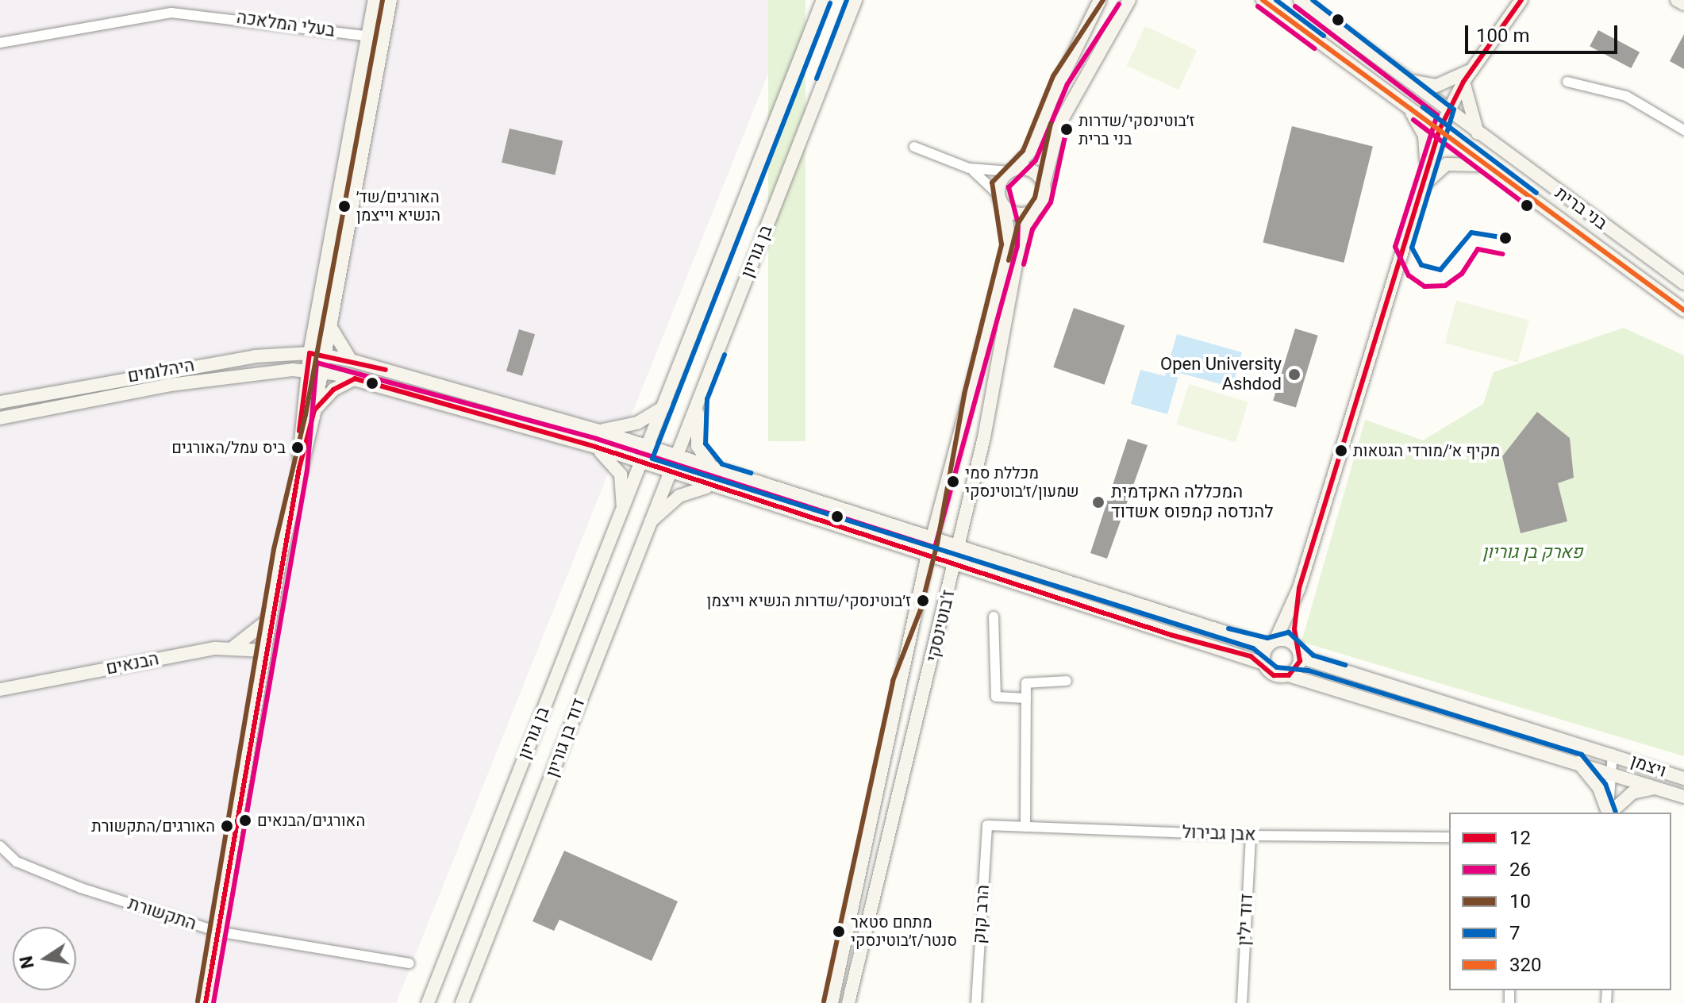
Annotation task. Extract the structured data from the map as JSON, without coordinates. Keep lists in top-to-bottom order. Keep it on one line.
{"streets":{"street":["בעלי המלאכה","בני ברית","בן גוריון","היהלומים","ז'בוטינסקי","הבנאים","דוד בן גוריון","ויצמן","אבן גבירול","התקשורת","הרב קוק","דוד ילין"]},"crossings":[["בן גוריון","היהלומים"],["בן גוריון","דוד בן גוריון"],["היהלומים","ז'בוטינסקי"],["היהלומים","דוד בן גוריון"],["אבן גבירול","הרב קוק"],["אבן גבירול","דוד ילין"]],"parks":["פארק בן גוריון"],"places":["ז׳בוטינסקי/שדרות בני ברית","האורגים/שד׳ הנשיא וייצמן","Open University Ashdod","ביס עמל/האורגים","מקיף א׳/מורדי הגטאות","מכללת סמי שמעון/ז׳בוטינסקי","המכללה האקדמית להנדסה קמפוס אשדוד","ז׳בוטינסקי/שדרות הנשיא וייצמן","האורגים/הבנאים","האורגים/התקשורת","מתחם סטאר סנטר/ז׳בוטינסקי"],"lines":["transit line 12","transit line 10","transit line 7","transit line 320","transit line 26"],"legend":["12","26","10","7","320"],"scale_bar":"100 m","north":"left"}
